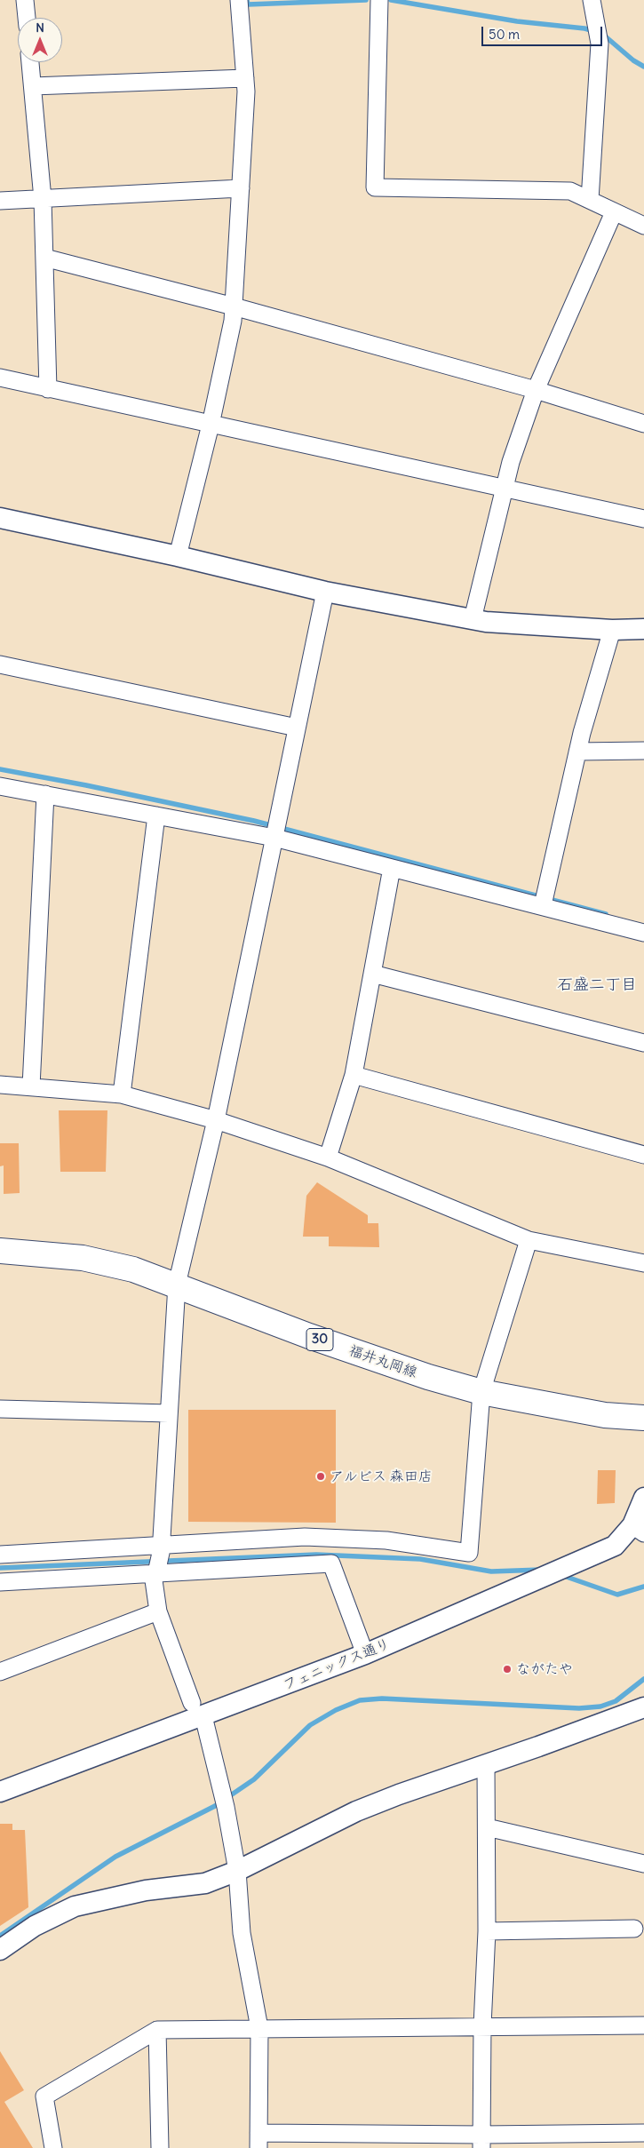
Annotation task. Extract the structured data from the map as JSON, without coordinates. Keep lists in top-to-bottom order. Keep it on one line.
{"streets":{"main road":["30","福井丸岡線"],"street":["フェニックス通り"]},"districts":["石盛二丁目"],"places":["アルビス 森田店","ながたや"],"scale_bar":"50 m","north":"top"}
